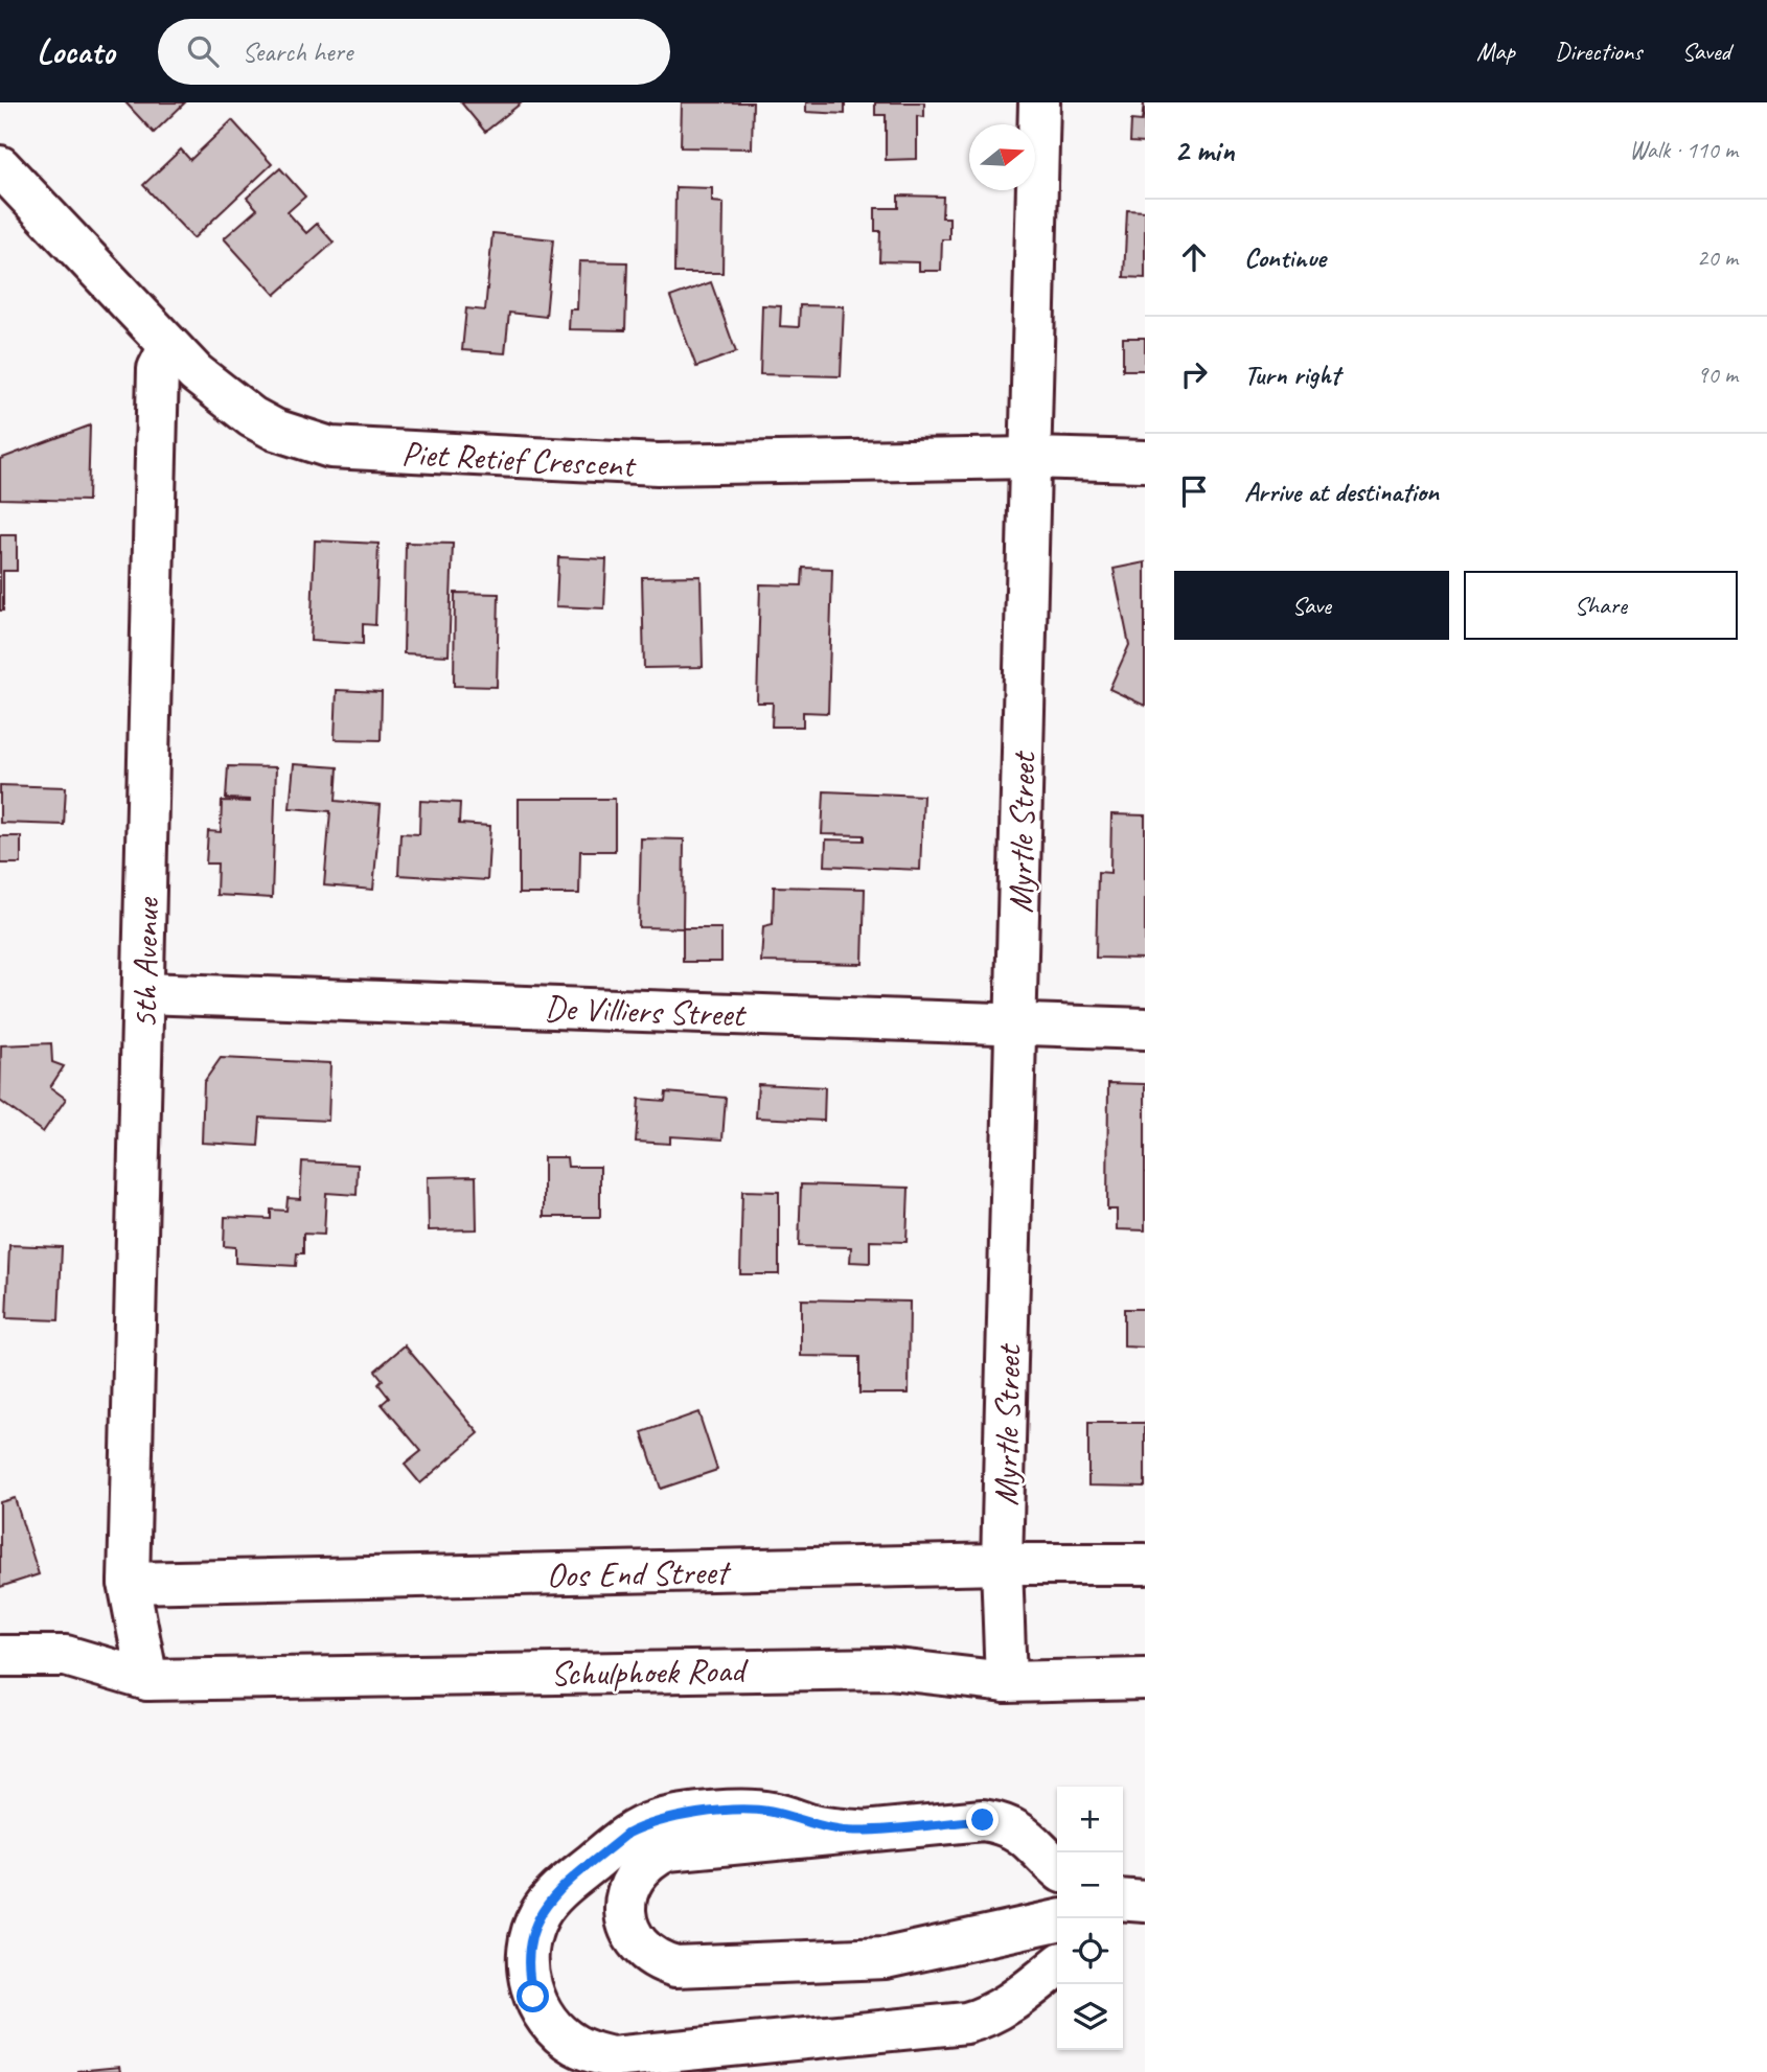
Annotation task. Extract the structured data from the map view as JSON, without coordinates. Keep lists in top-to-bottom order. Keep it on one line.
{"streets":{"street":["Piet Retief Crescent","Myrtle Street","5th Avenue","De Villiers Street","Oos End Street","Schulphoek Road"]},"crossings":[["Piet Retief Crescent","Myrtle Street"],["Piet Retief Crescent","5th Avenue"],["Myrtle Street","De Villiers Street"],["Myrtle Street","Oos End Street"],["Myrtle Street","Schulphoek Road"],["5th Avenue","De Villiers Street"],["5th Avenue","Oos End Street"],["5th Avenue","Schulphoek Road"]],"north":"right","page":{"header":"Locato","search":"Search here","nav":["Map","Directions","Saved"],"heading":["2 min","Walk · 110 m"],"list":[["Continue","20 m"],["Turn right","90 m"],"Arrive at destination"],"buttons":["Save","Share"],"map_buttons":["+","−"]}}
